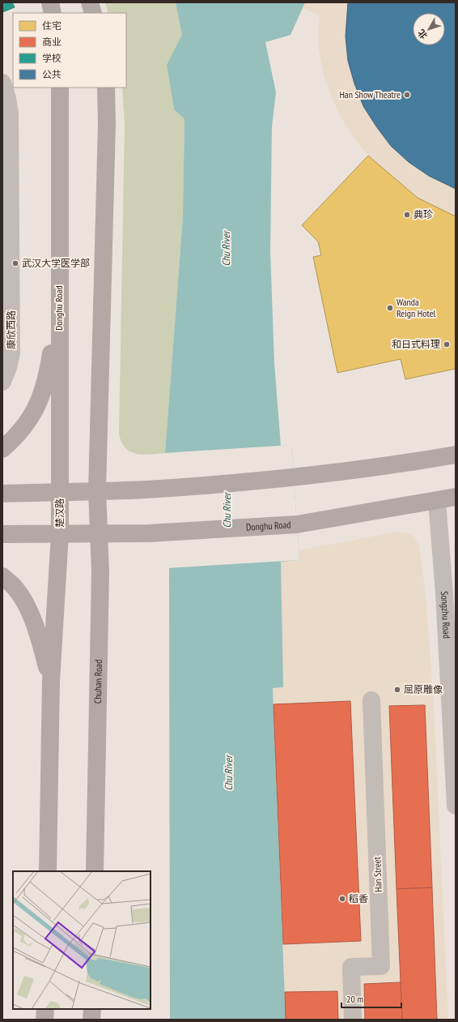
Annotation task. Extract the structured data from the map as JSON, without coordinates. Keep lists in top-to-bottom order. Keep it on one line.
{"streets":{"main road":["Donghu Road","楚汉路","Chuhan Road"],"street":["康欣西路","Songzhu Road","Han Street"]},"crossings":[["Donghu Road","楚汉路"],["Donghu Road","Songzhu Road"],["Donghu Road","Chuhan Road"]],"water":["Chu River"],"places":["Han Show Theatre","典珍","武汉大学医学部","Wanda Reign Hotel","和日式料理","屈原雕像","稻香"],"legend":["住宅","商业","学校","公共"],"scale_bar":"20 m","north":"bottom left"}
